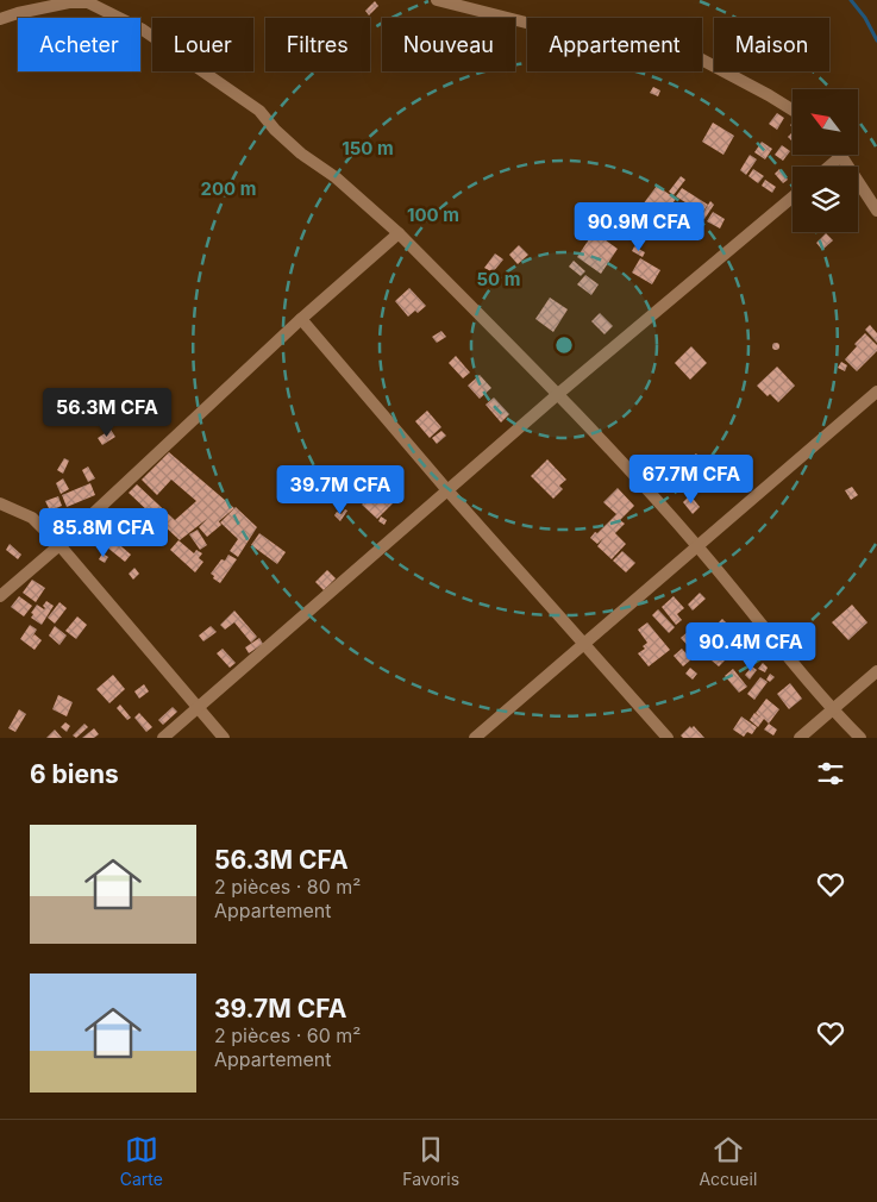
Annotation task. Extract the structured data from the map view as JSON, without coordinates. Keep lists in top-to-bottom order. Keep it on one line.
{"north":"top left","page":{"chip":["Acheter","Louer","Filtres","Nouveau","Appartement","Maison"],"price":["90.9M CFA","56.3M CFA","67.7M CFA","39.7M CFA","85.8M CFA","90.4M CFA"],"heading":"6 biens","list":[{"name":"56.3M CFA","note":"2 pièces · 80 m² · Appartement"},{"name":"39.7M CFA","note":"2 pièces · 60 m² · Appartement"}],"tabs":["Carte","Favoris","Accueil"]},"rings":["150 m","200 m","100 m","50 m"]}
